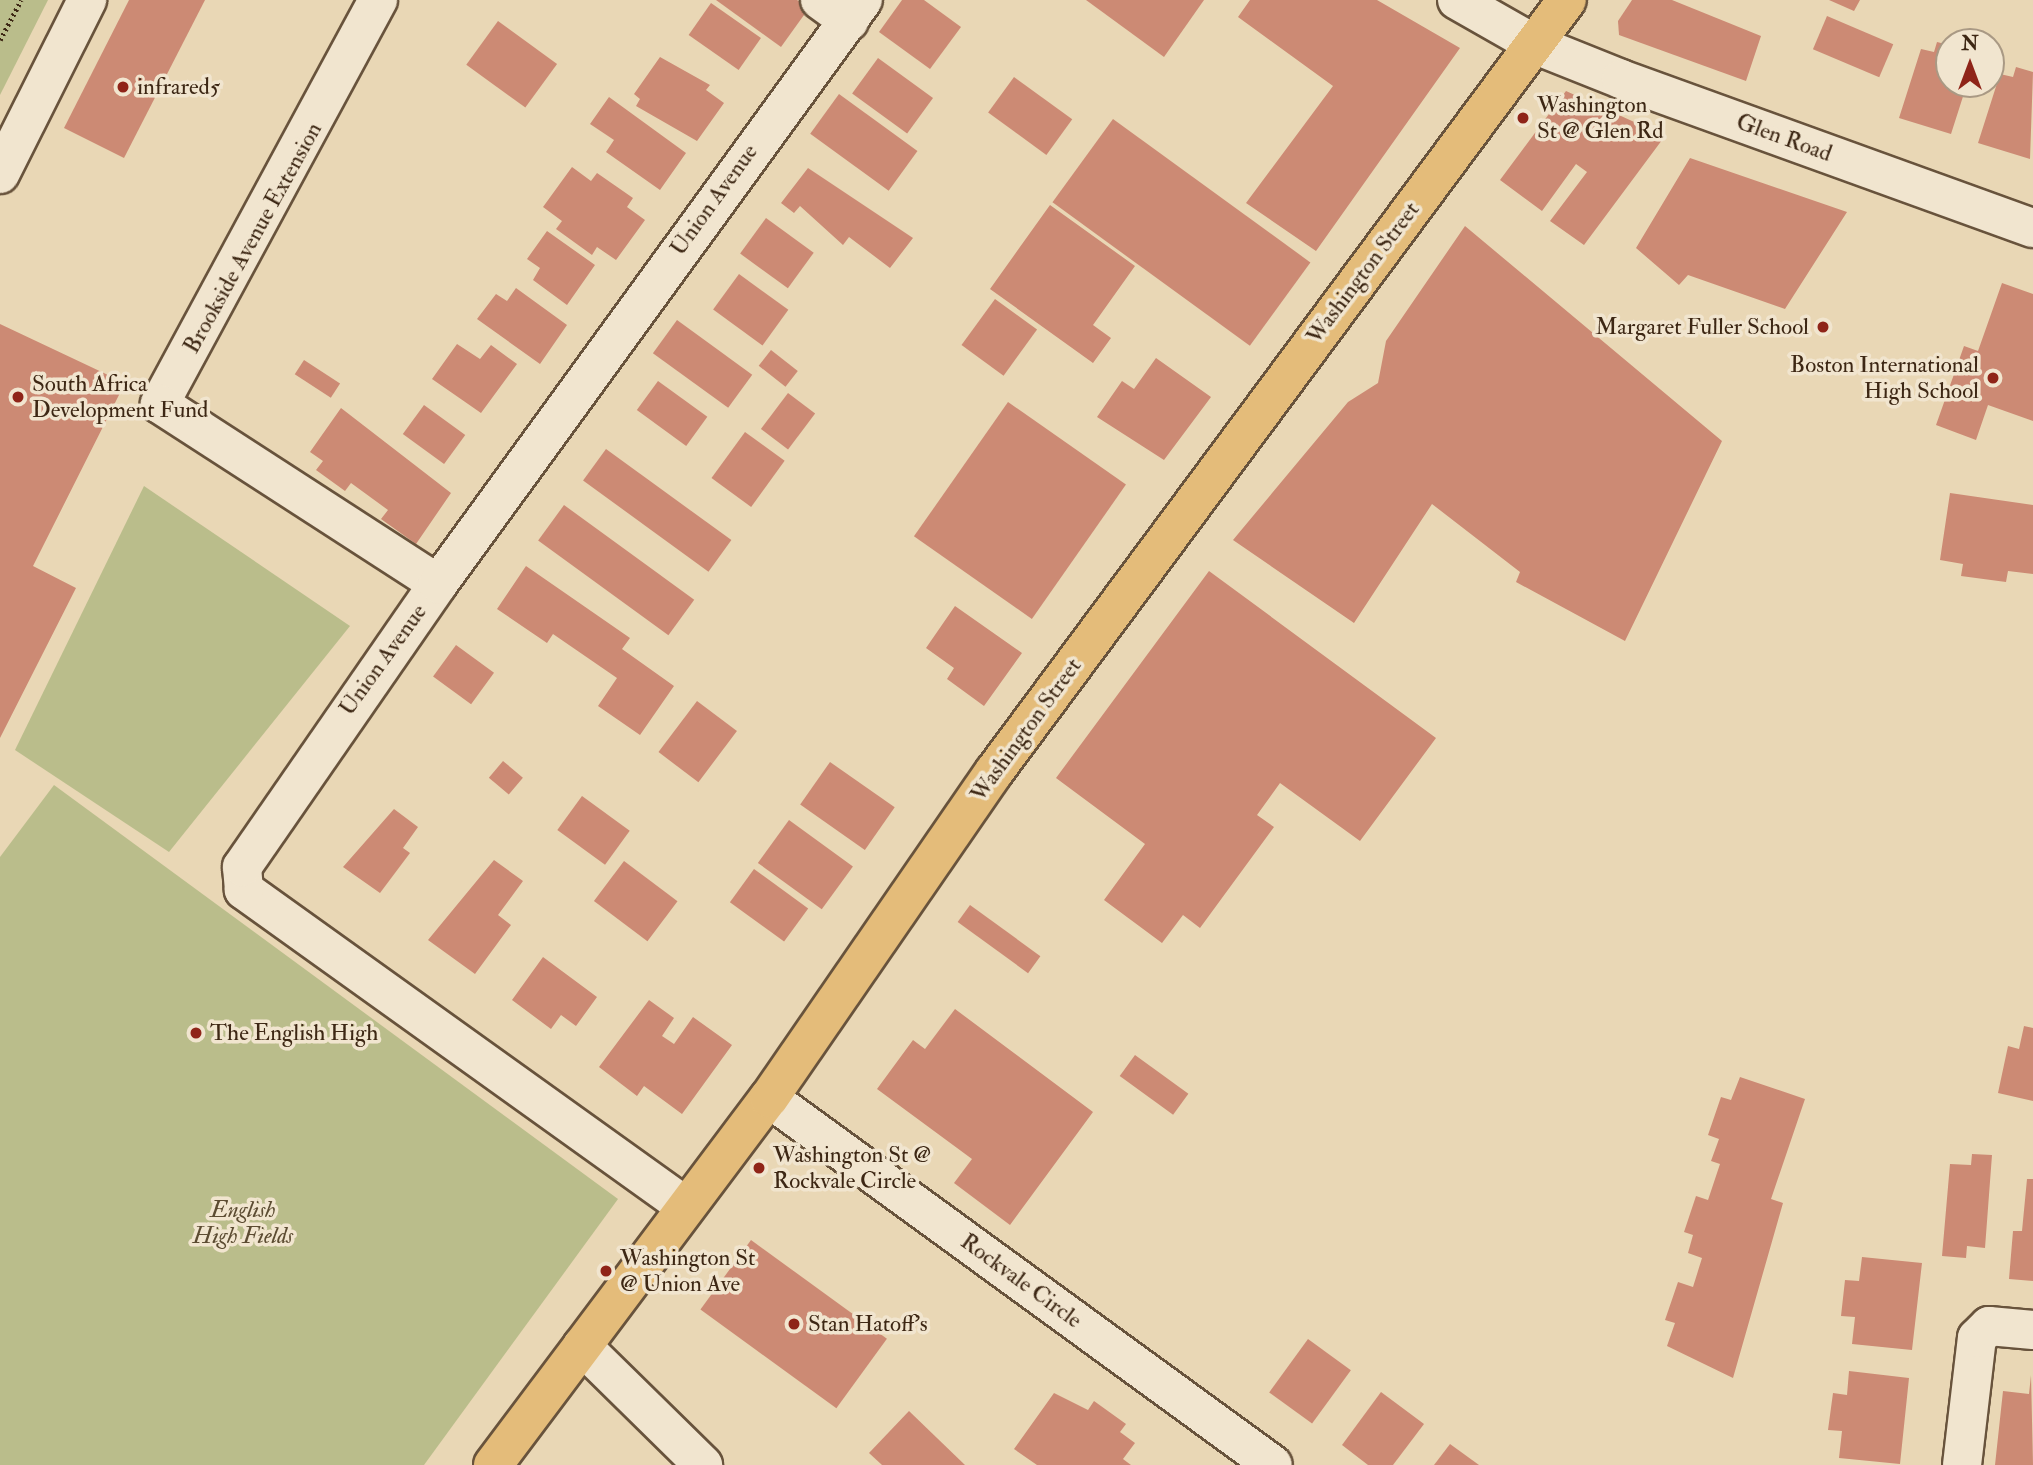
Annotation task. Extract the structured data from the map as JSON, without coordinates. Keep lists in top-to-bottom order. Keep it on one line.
{"streets":{"main road":["Washington Street"],"street":["Glen Road","Union Avenue","Brookside Avenue Extension","Rockvale Circle"]},"crossings":[["Glen Road","Washington Street"],["Union Avenue","Brookside Avenue Extension"],["Union Avenue","Washington Street"],["Washington Street","Rockvale Circle"]],"parks":["English High Fields"],"places":["infrared5","Washington St @ Glen Rd","Margaret Fuller School","Boston International High School","South Africa Development Fund","The English High","Washington St @ Rockvale Circle","Washington St @ Union Ave","Stan Hatoff's"],"north":"top"}
